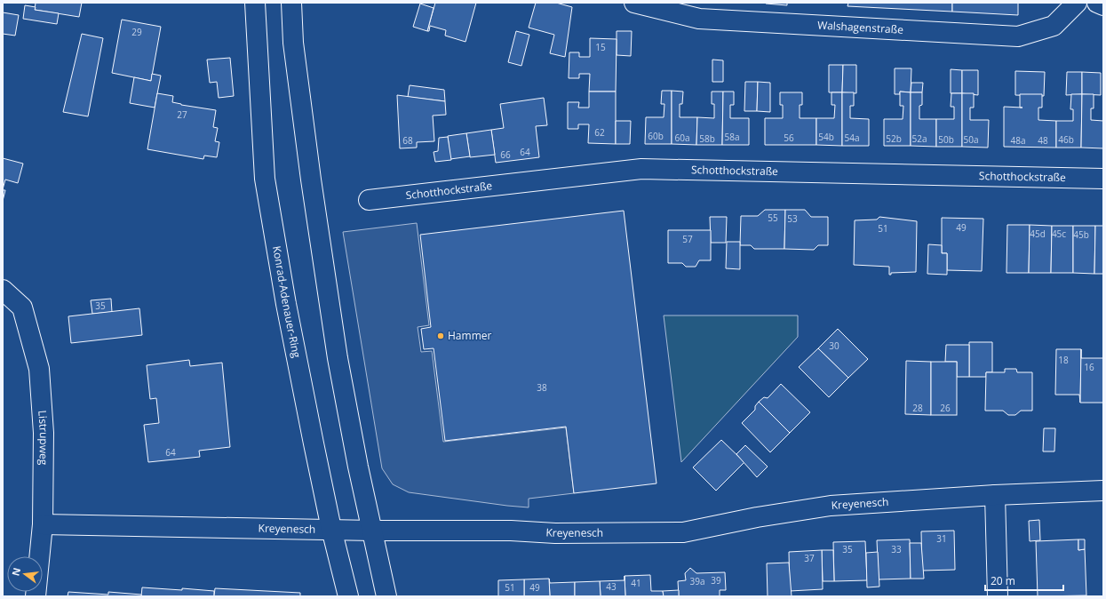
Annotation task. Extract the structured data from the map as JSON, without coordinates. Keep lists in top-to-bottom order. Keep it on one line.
{"streets":{"street":["Walshagenstraße","Schotthockstraße","Konrad-Adenauer-Ring","Listrupweg","Kreyenesch"]},"crossings":[["Konrad-Adenauer-Ring","Kreyenesch"],["Listrupweg","Kreyenesch"]],"places":["Hammer"],"house_numbers":["29","15","27","62","60b","58a","54b","60a","56","54a","58b","52b","52a","50b","50a","46b","68","48a","48","64","66","55","53","49","51","45d","45c","45b","57","35","30","18","16","38","28","26","64","31","35","33","37","39","39a","41","43","51","49"],"scale_bar":"20 m","north":"left"}
